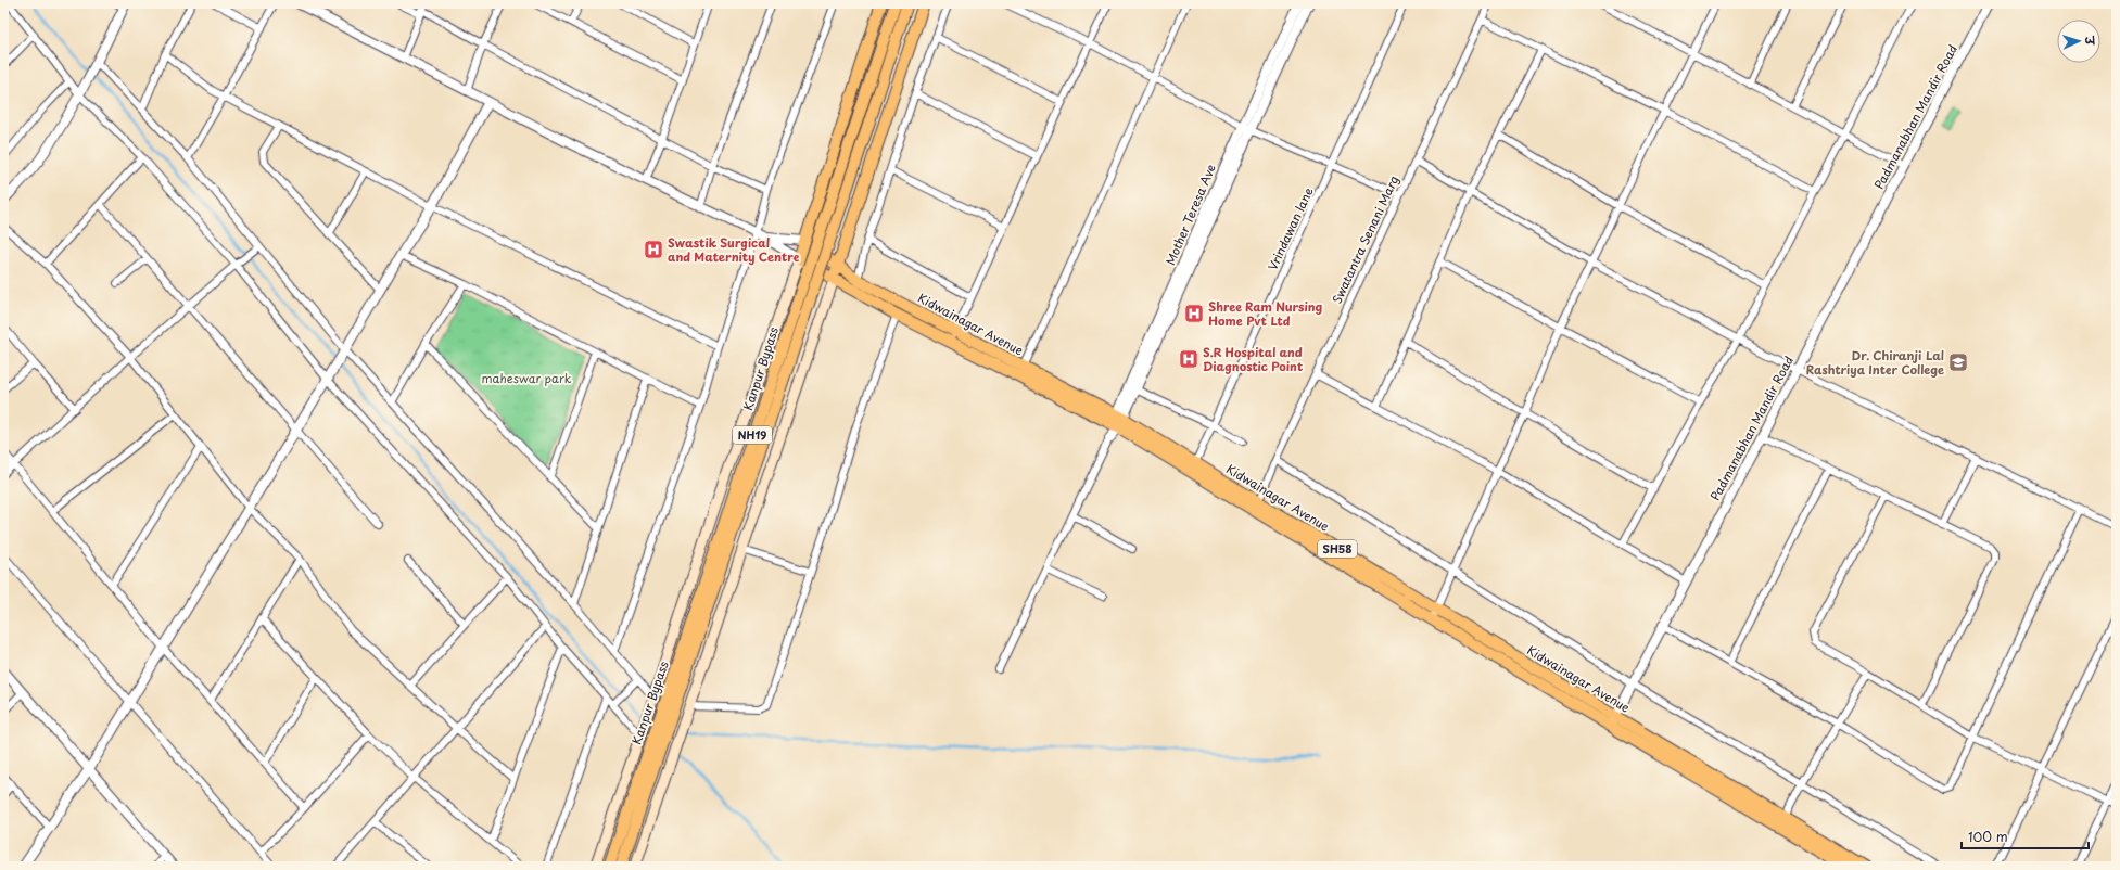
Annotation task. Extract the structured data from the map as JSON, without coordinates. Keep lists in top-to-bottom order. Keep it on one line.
{"streets":{"main road":["Kidwainagar Avenue","Kanpur Bypass","NH19","SH58"],"street":["Padmanabhan Mandir Road","Vrindawan lane","Swatantra Senani Marg"]},"crossings":[["Padmanabhan Mandir Road","Kidwainagar Avenue"],["Vrindawan lane","Kidwainagar Avenue"],["Swatantra Senani Marg","Kidwainagar Avenue"]],"parks":["maheswar park"],"places":{"hospital":["Swastik Surgical and Maternity Centre","Shree Ram Nursing Home Pvt Ltd","S.R Hospital and Diagnostic Point"],"school or university":["Dr. Chiranji Lal Rashtriya Inter College"]},"scale_bar":"100 m","north":"right"}
